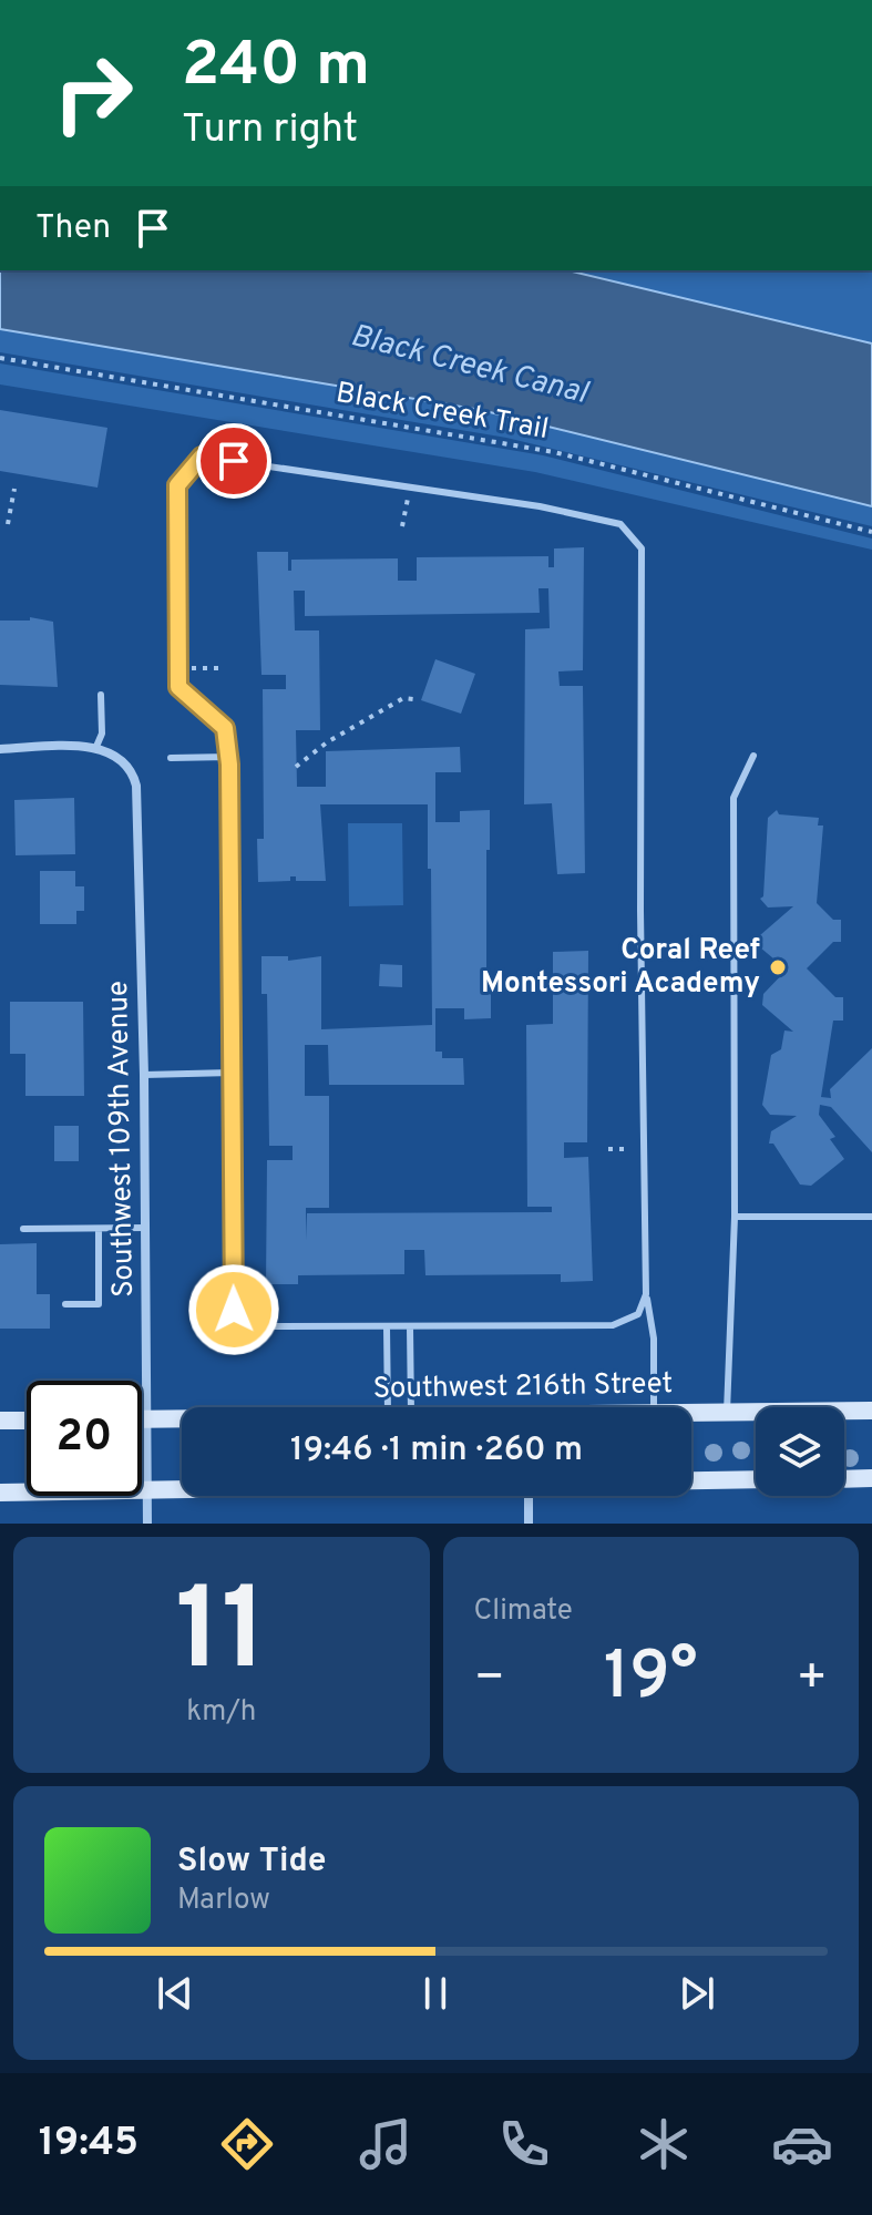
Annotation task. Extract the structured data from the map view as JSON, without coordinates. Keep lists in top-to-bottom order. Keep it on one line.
{"streets":{"main road":["Southwest 216th Street"],"street":["Southwest 109th Avenue"],"path":["Black Creek Trail"]},"crossings":[["Southwest 109th Avenue","Southwest 216th Street"]],"water":["Black Creek Canal"],"places":["Coral Reef Montessori Academy"],"page":{"turn":["240 m","Turn right"],"then":"Then","limit":"20","trip":"19:46 · 1 min · 260 m","tile":[["11","km/h"],"Climate"],"heat":["−","19°","+"],"song":["Slow Tide","Marlow"],"tabs":"19:45"}}
